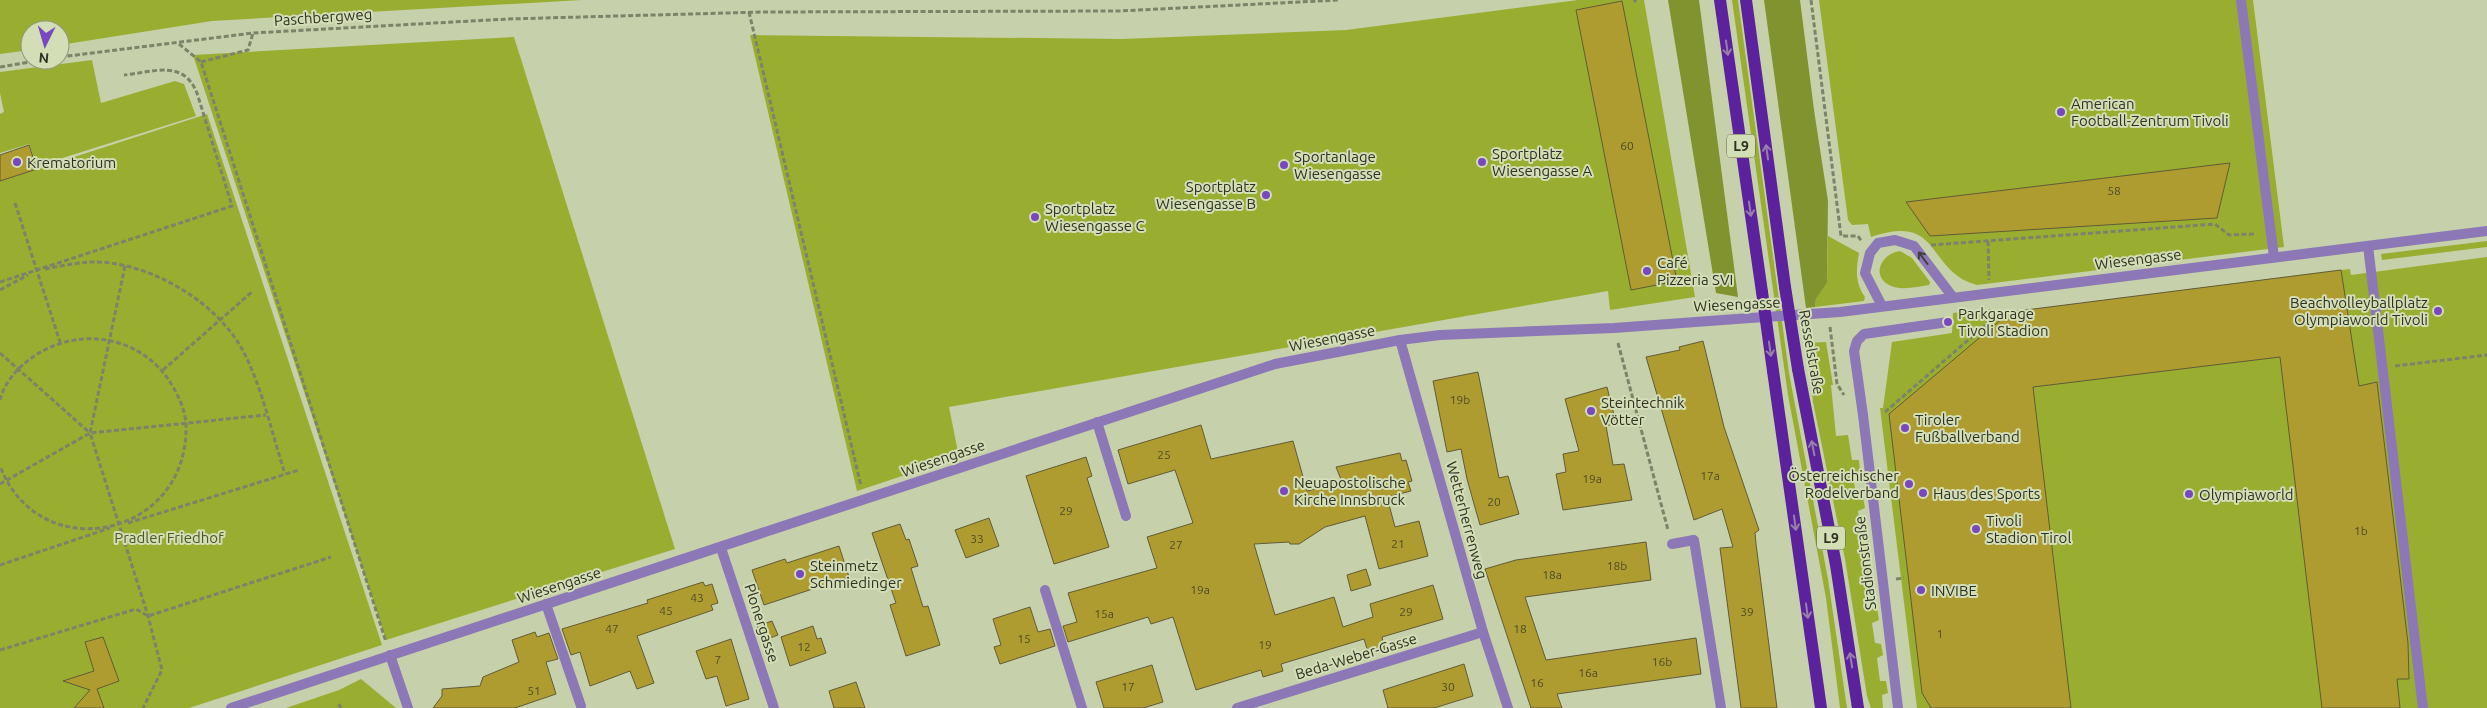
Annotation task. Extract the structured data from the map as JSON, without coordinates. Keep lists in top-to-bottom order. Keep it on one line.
{"streets":{"main road":["L9","Resselstraße"],"street":["Wiesengasse","Wetterherrenweg","Stadionstraße","Plonergasse","Beda-Weber-Gasse"],"path":["Paschbergweg"]},"crossings":[["Wiesengasse","Wetterherrenweg"],["Wiesengasse","Plonergasse"],["Wetterherrenweg","Beda-Weber-Gasse"]],"parks":["Pradler Friedhof"],"places":["American Football-Zentrum Tivoli","Krematorium","Sportplatz Wiesengasse A","Sportanlage Wiesengasse","Sportplatz Wiesengasse B","Sportplatz Wiesengasse C","Café Pizzeria SVI","Beachvolleyballplatz Olympiaworld Tivoli","Parkgarage Tivoli Stadion","Steintechnik Vötter","Tiroler Fußballverband","Österreichischer Rodelverband","Neuapostolische Kirche Innsbruck","Haus des Sports","Olympiaworld","Tivoli Stadion Tirol","Steinmetz Schmiedinger","INVIBE"],"house_numbers":["60","58","19b","25","17a","19a","20","29","1b","33","21","27","18b","18a","19a","43","45","29","39","15a","47","18","1","15","19","12","7","16b","16a","16","17","30","51"],"north":"bottom"}
